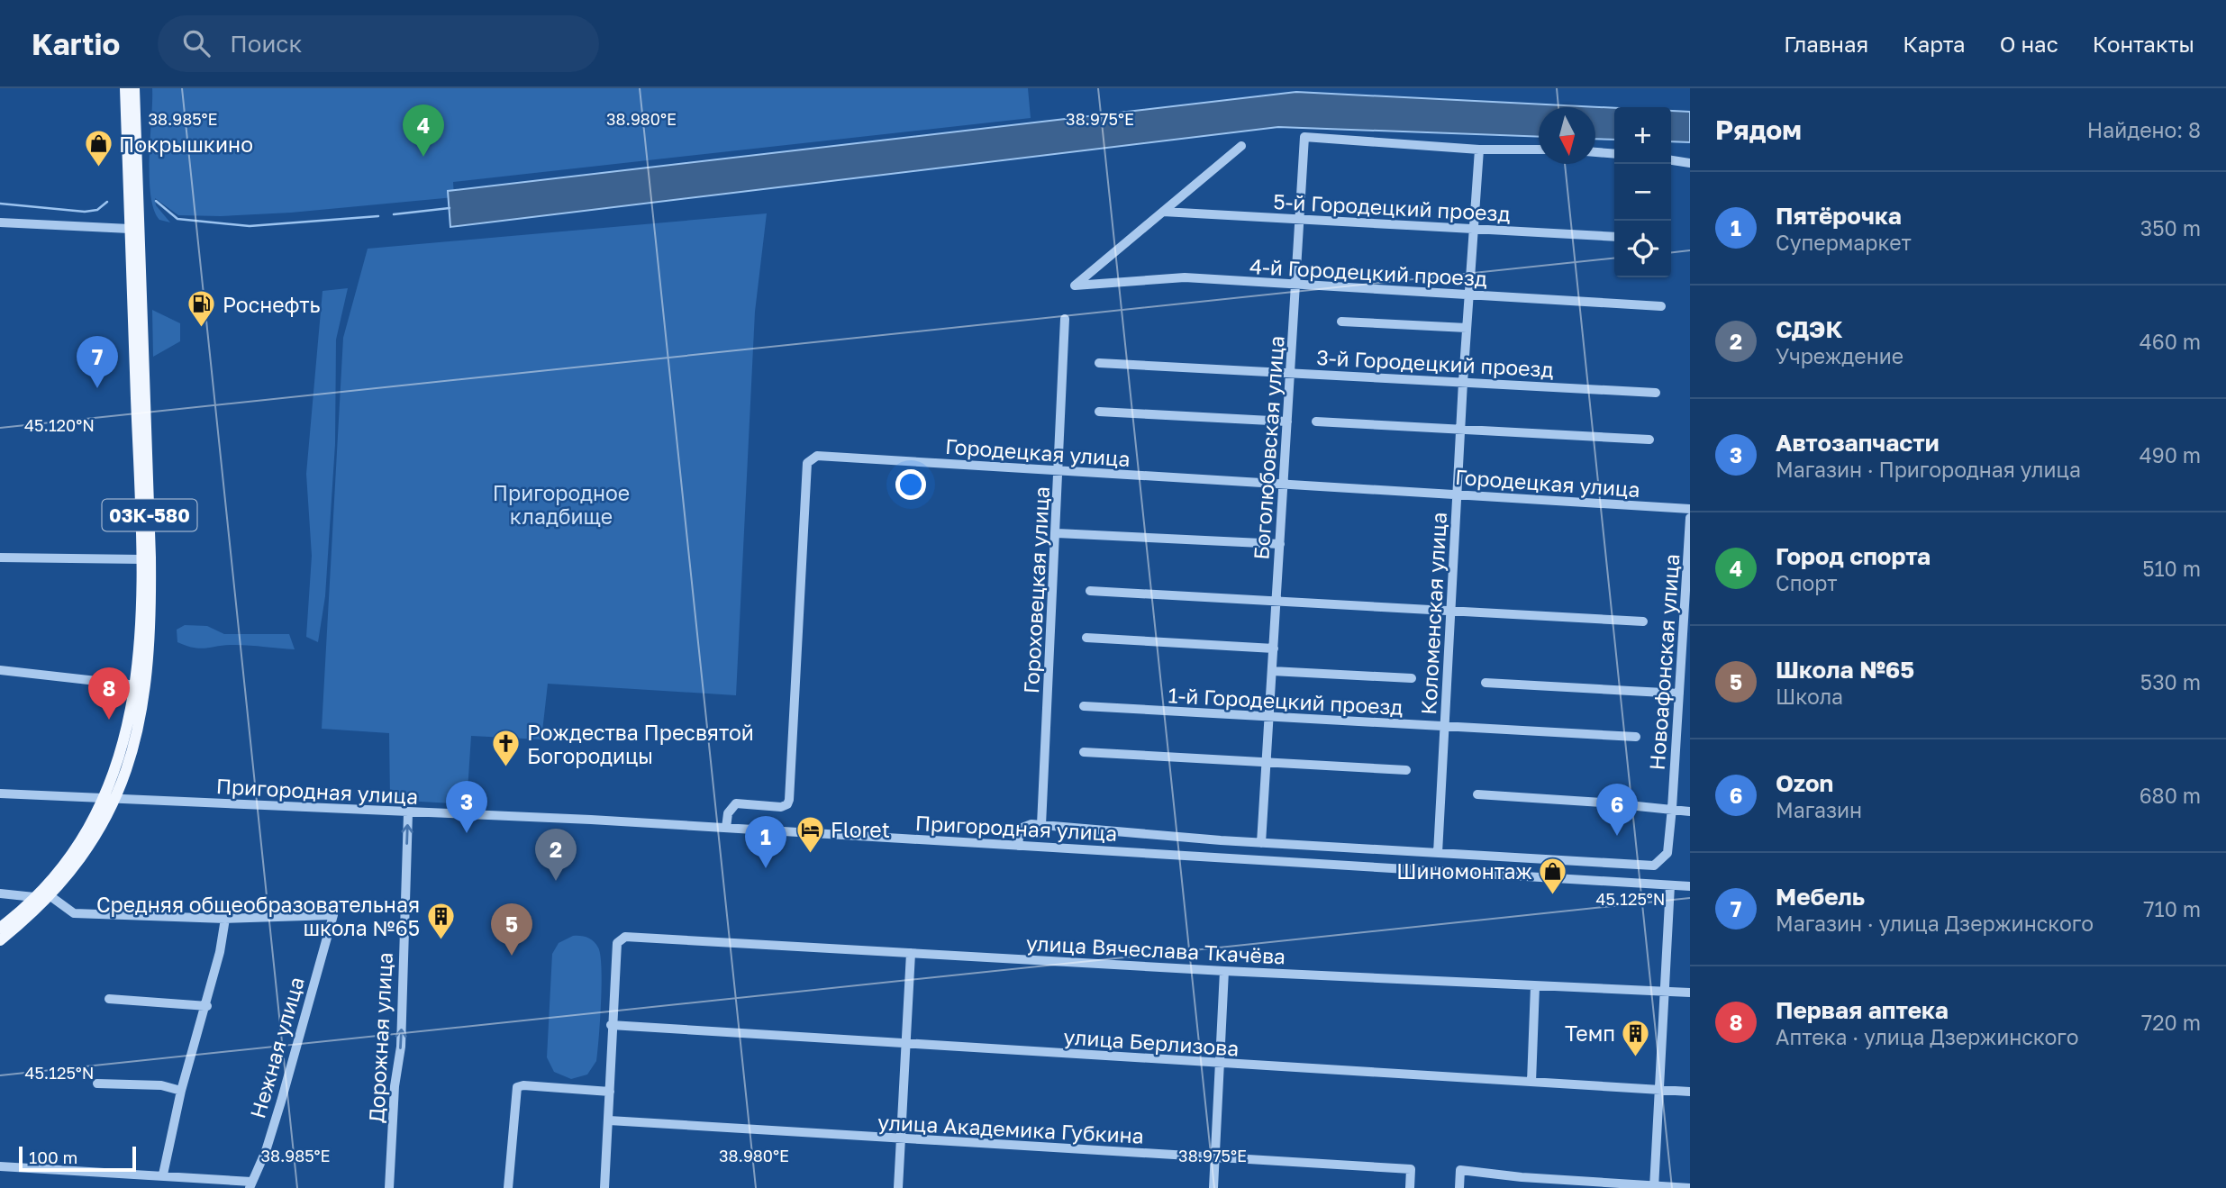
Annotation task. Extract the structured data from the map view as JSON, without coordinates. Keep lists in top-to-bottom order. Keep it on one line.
{"streets":{"main road":["03К-580"],"street":["5-й Городецкий проезд","4-й Городецкий проезд","3-й Городецкий проезд","Боголюбовская улица","Городецкая улица","Гороховецкая улица","Коломенская улица","Новоафонская улица","1-й Городецкий проезд","Пригородная улица","улица Вячеслава Ткачёва","Дорожная улица","улица Берлизова","Нежная улица","улица Академика Губкина"]},"crossings":[["5-й Городецкий проезд","4-й Городецкий проезд"],["5-й Городецкий проезд","Боголюбовская улица"],["5-й Городецкий проезд","Коломенская улица"],["4-й Городецкий проезд","Боголюбовская улица"],["4-й Городецкий проезд","Коломенская улица"],["3-й Городецкий проезд","Боголюбовская улица"],["3-й Городецкий проезд","Коломенская улица"],["Боголюбовская улица","Городецкая улица"],["Боголюбовская улица","Коломенская улица"],["Боголюбовская улица","Новоафонская улица"],["Боголюбовская улица","1-й Городецкий проезд"],["Городецкая улица","Гороховецкая улица"],["Городецкая улица","Коломенская улица"],["Городецкая улица","Пригородная улица"],["03К-580","Пригородная улица"],["Гороховецкая улица","Новоафонская улица"],["Коломенская улица","Новоафонская улица"],["Коломенская улица","1-й Городецкий проезд"],["Пригородная улица","Дорожная улица"],["улица Вячеслава Ткачёва","улица Берлизова"]],"one_way":["Дорожная улица"],"parks":["Пригородное кладбище"],"places":{"shop":["Покрышкино","Шиномонтаж"],"fuel station":["Роснефть"],"church":["Рождества Пресвятой Богородицы"],"hotel":["Floret"],"building":["Средняя общеобразовательная школа №65","Темп"]},"scale_bar":"100 m","north":"bottom","page":{"header":"Kartio","search":"Поиск","nav":["Главная","Карта","О нас","Контакты"],"heading":["Рядом","Найдено: 8"],"pins":["4","7","8","3","6","1","2","5"],"map_buttons":["+","−"],"list":[{"mark":"1","name":"Пятёрочка","note":"Супермаркет","value":"350 m"},{"mark":"2","name":"СДЭК","note":"Учреждение","value":"460 m"},{"mark":"3","name":"Автозапчасти","note":"Магазин · Пригородная улица","value":"490 m"},{"mark":"4","name":"Город спорта","note":"Спорт","value":"510 m"},{"mark":"5","name":"Школа №65","note":"Школа","value":"530 m"},{"mark":"6","name":"Ozon","note":"Магазин","value":"680 m"},{"mark":"7","name":"Мебель","note":"Магазин · улица Дзержинского","value":"710 m"},{"mark":"8","name":"Первая аптека","note":"Аптека · улица Дзержинского","value":"720 m"}],"scale":"100 m"},"coordinates":["38.985°E","38.980°E","38.975°E","45.120°N","45.125°N"]}
